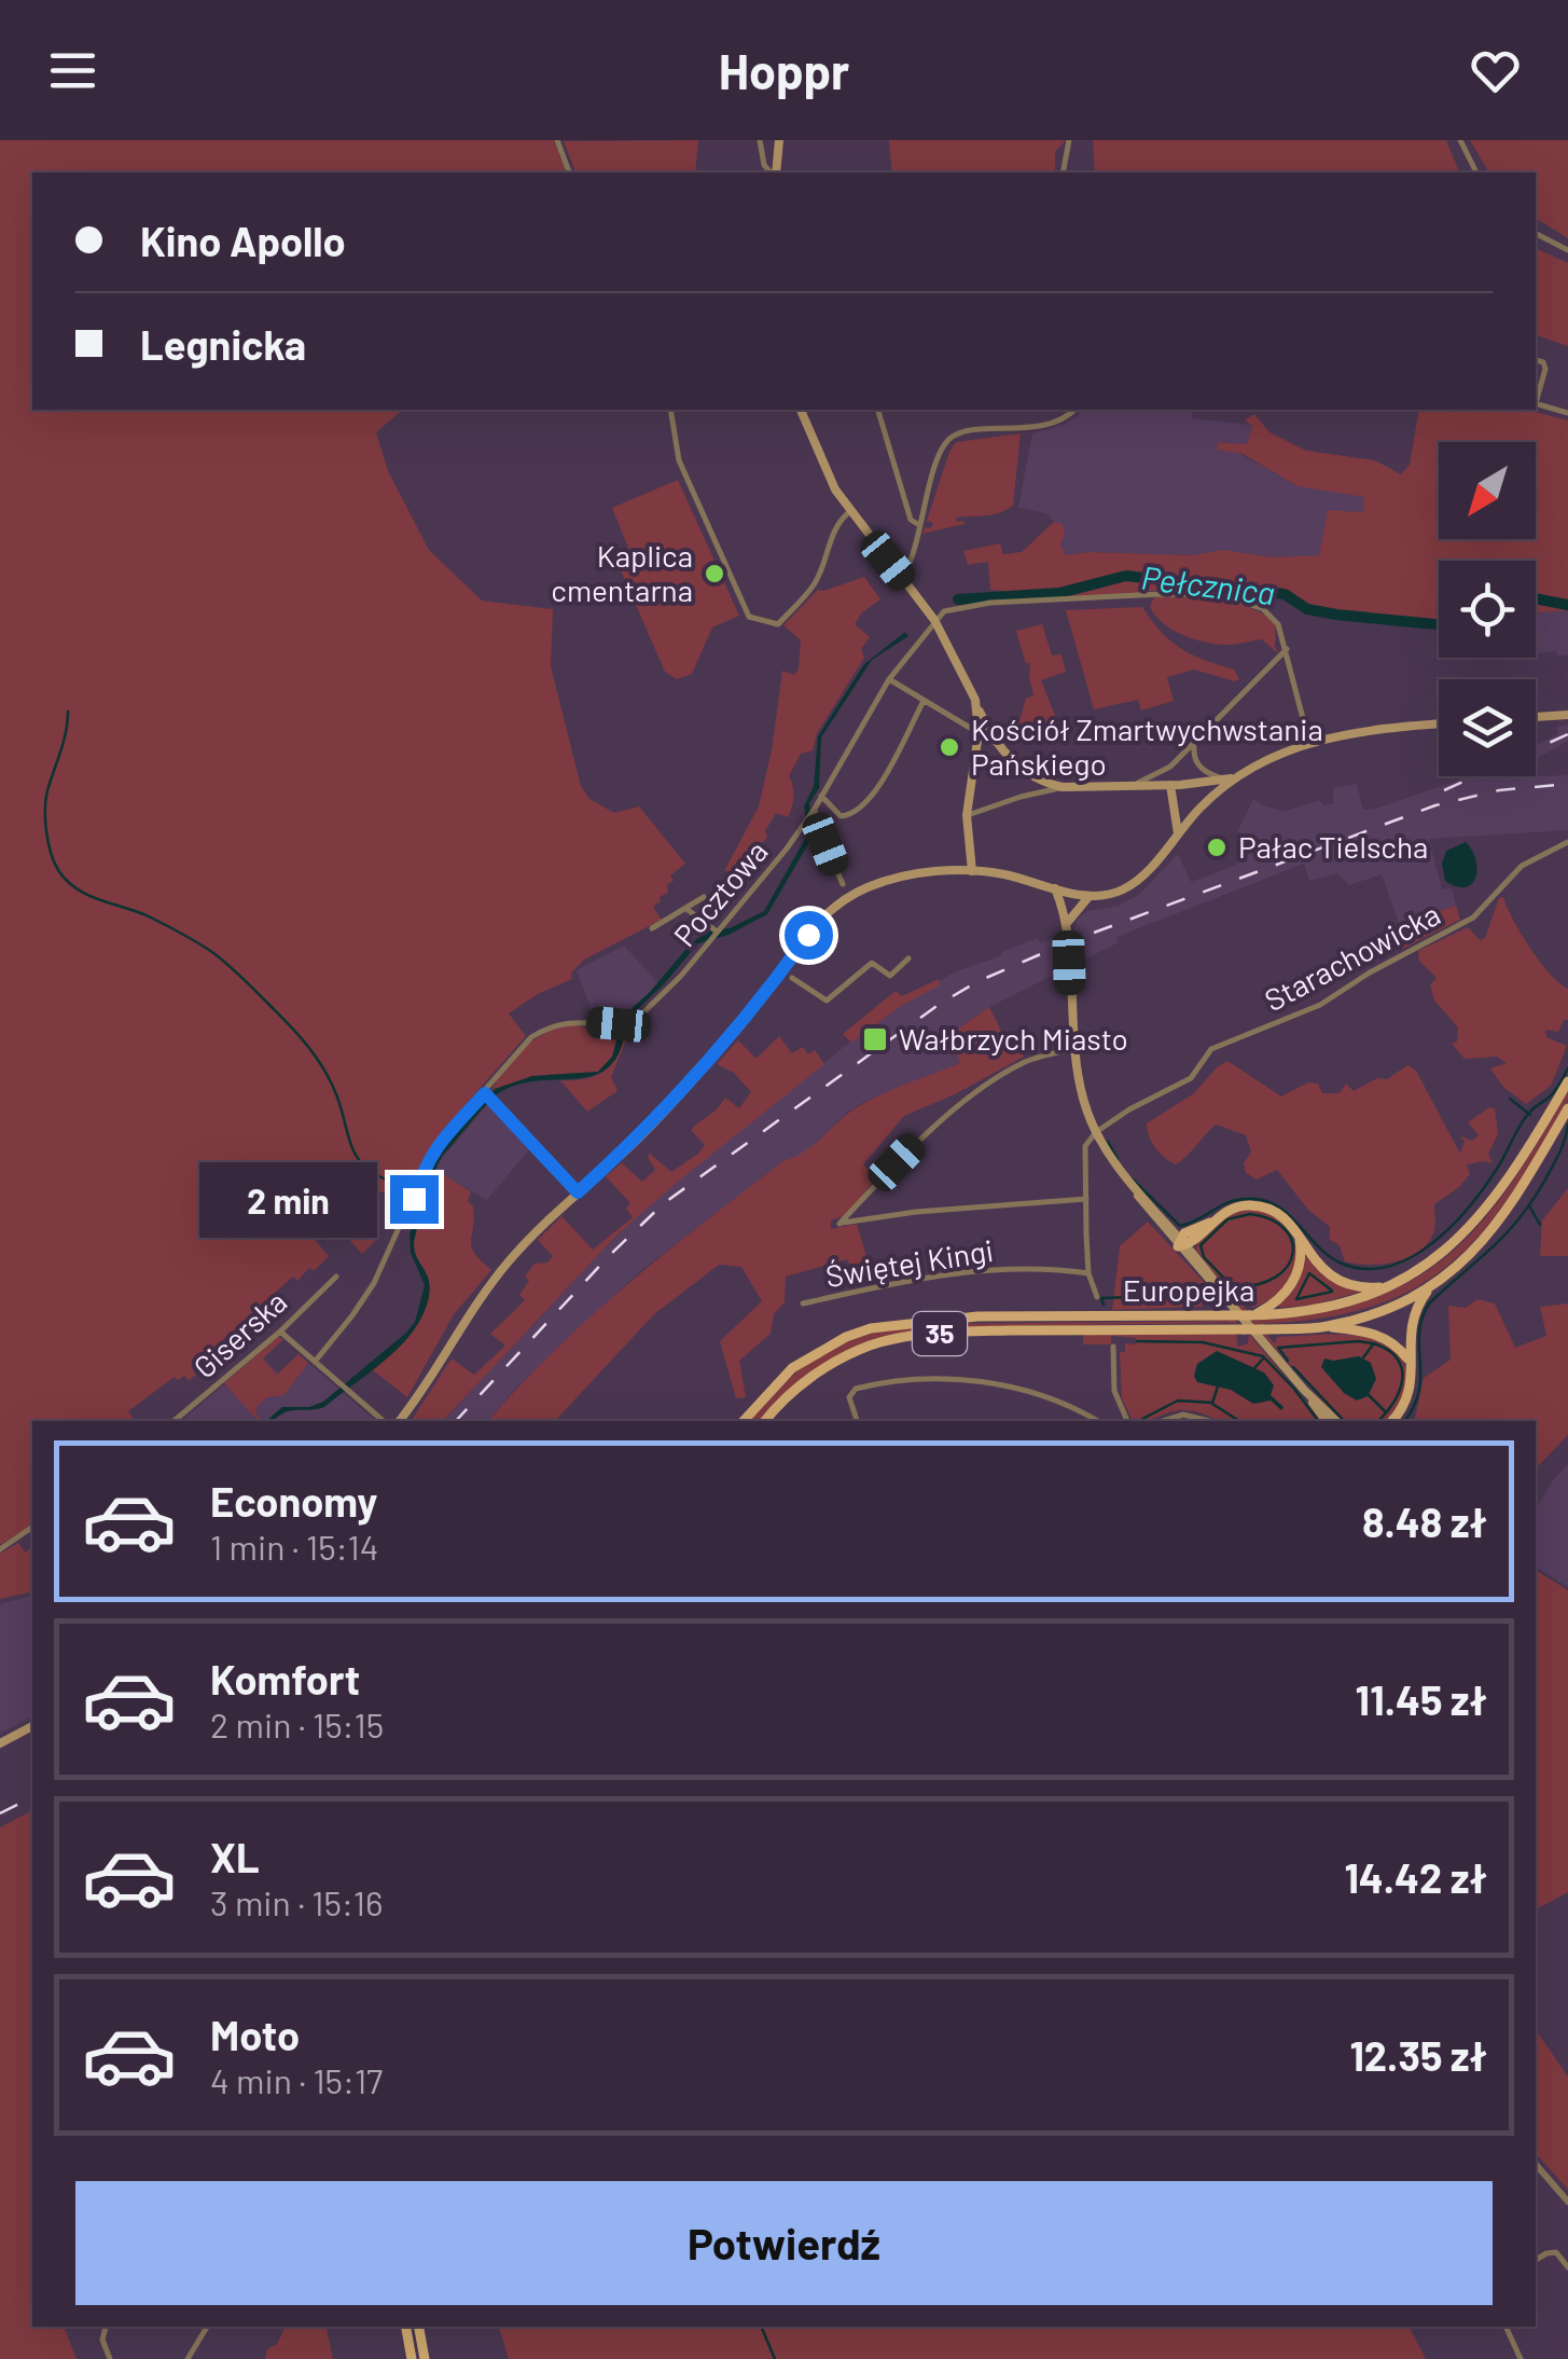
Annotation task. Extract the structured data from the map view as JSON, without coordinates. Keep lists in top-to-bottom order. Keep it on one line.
{"streets":{"main road":["Europejka","35"],"street":["Pocztowa","Starachowicka","Świętej Kingi","Giserska"]},"water":["Pełcznica"],"places":{"other":["Kaplica cmentarna","Kościół Zmartwychwstania Pańskiego","Pałac Tielscha"],"transit":["Wałbrzych Miasto"]},"north":"bottom left","page":{"header":"Hoppr","banner":["Kino Apollo","Legnicka"],"bubble":"2 min","list":[{"name":"Economy","note":"1 min · 15:14","value":"8.48 zł"},{"name":"Komfort","note":"2 min · 15:15","value":"11.45 zł"},{"name":"XL","note":"3 min · 15:16","value":"14.42 zł"},{"name":"Moto","note":"4 min · 15:17","value":"12.35 zł"}],"buttons":"Potwierdź"}}
